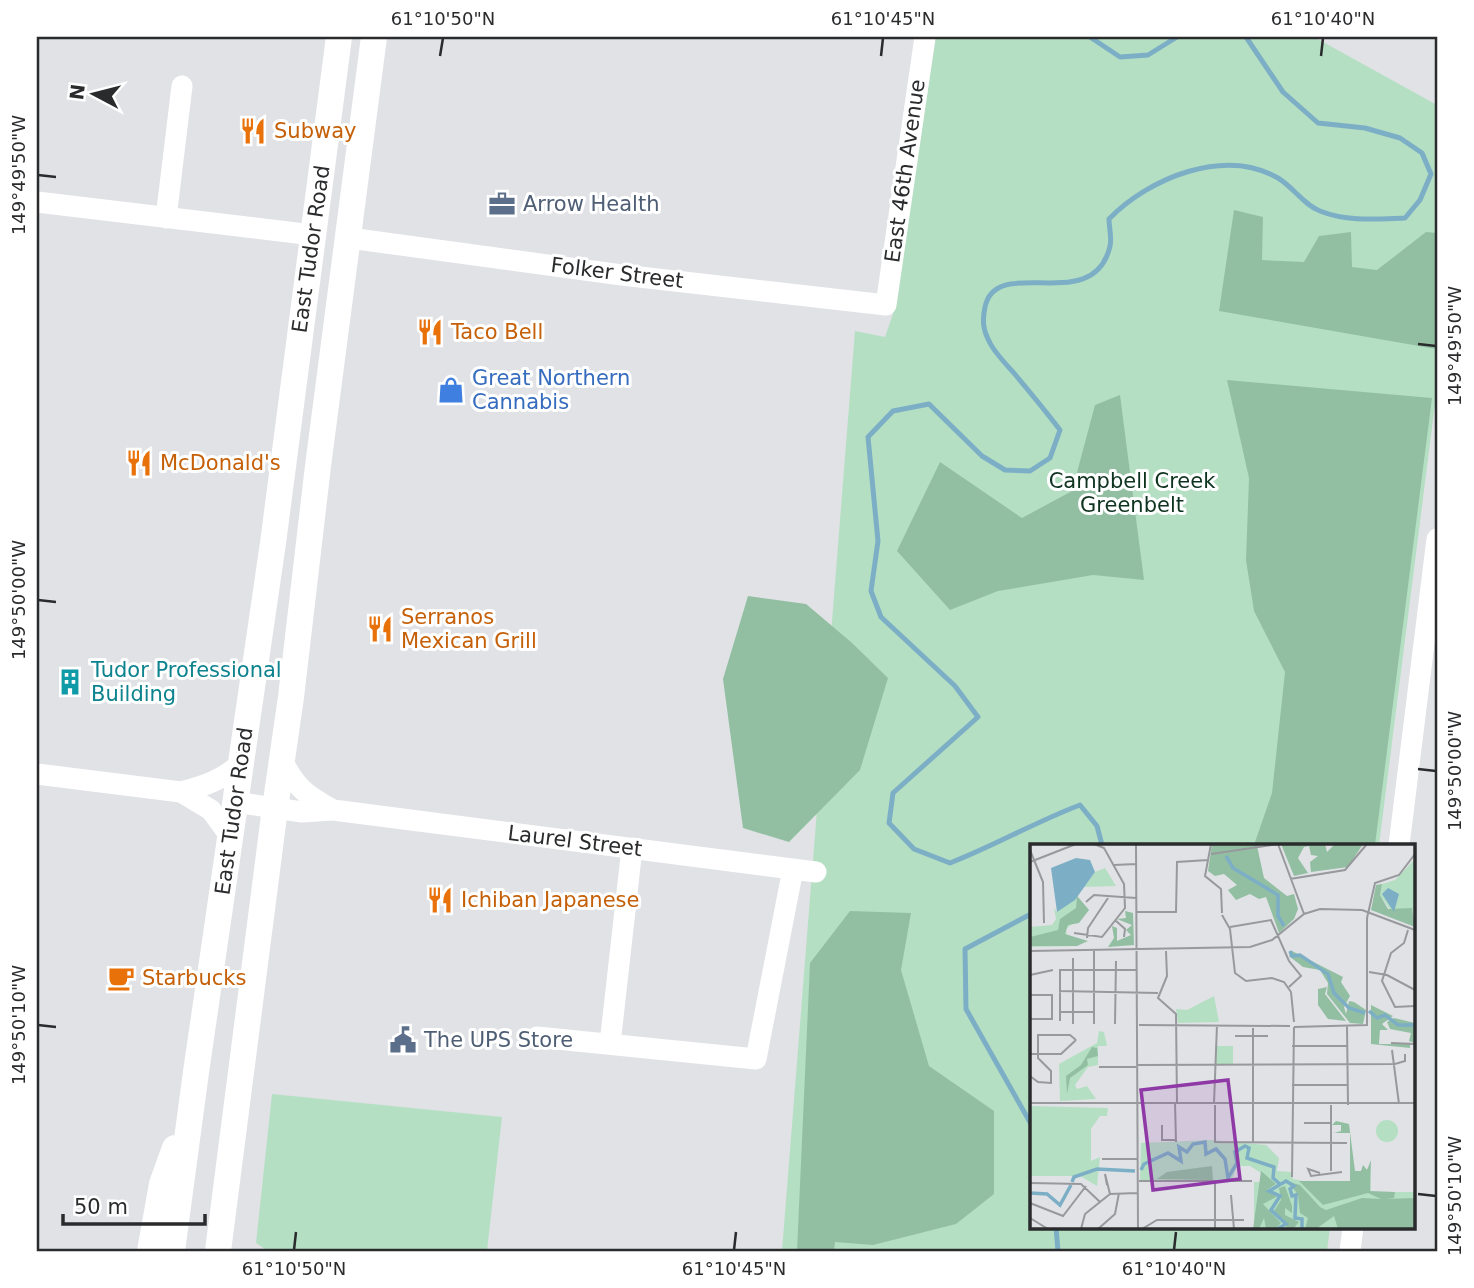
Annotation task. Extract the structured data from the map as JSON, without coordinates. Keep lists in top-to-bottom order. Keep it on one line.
{"streets":{"main road":["East Tudor Road"],"street":["East 46th Avenue","Folker Street","Laurel Street"]},"crossings":[["East 46th Avenue","Folker Street"],["East Tudor Road","Folker Street"],["East Tudor Road","Laurel Street"]],"parks":["Campbell Creek Greenbelt"],"places":{"restaurant":["Subway","Taco Bell","McDonald's","Serranos Mexican Grill","Ichiban Japanese"],"office":["Arrow Health"],"shop":["Great Northern Cannabis"],"building":["Tudor Professional Building"],"cafe":["Starbucks"],"public building":["The UPS Store"]},"scale_bar":"50 m","north":"left","coordinates":["61°10'50\"N","61°10'45\"N","61°10'40\"N","149°49'50\"W","149°50'00\"W","149°50'10\"W"]}
